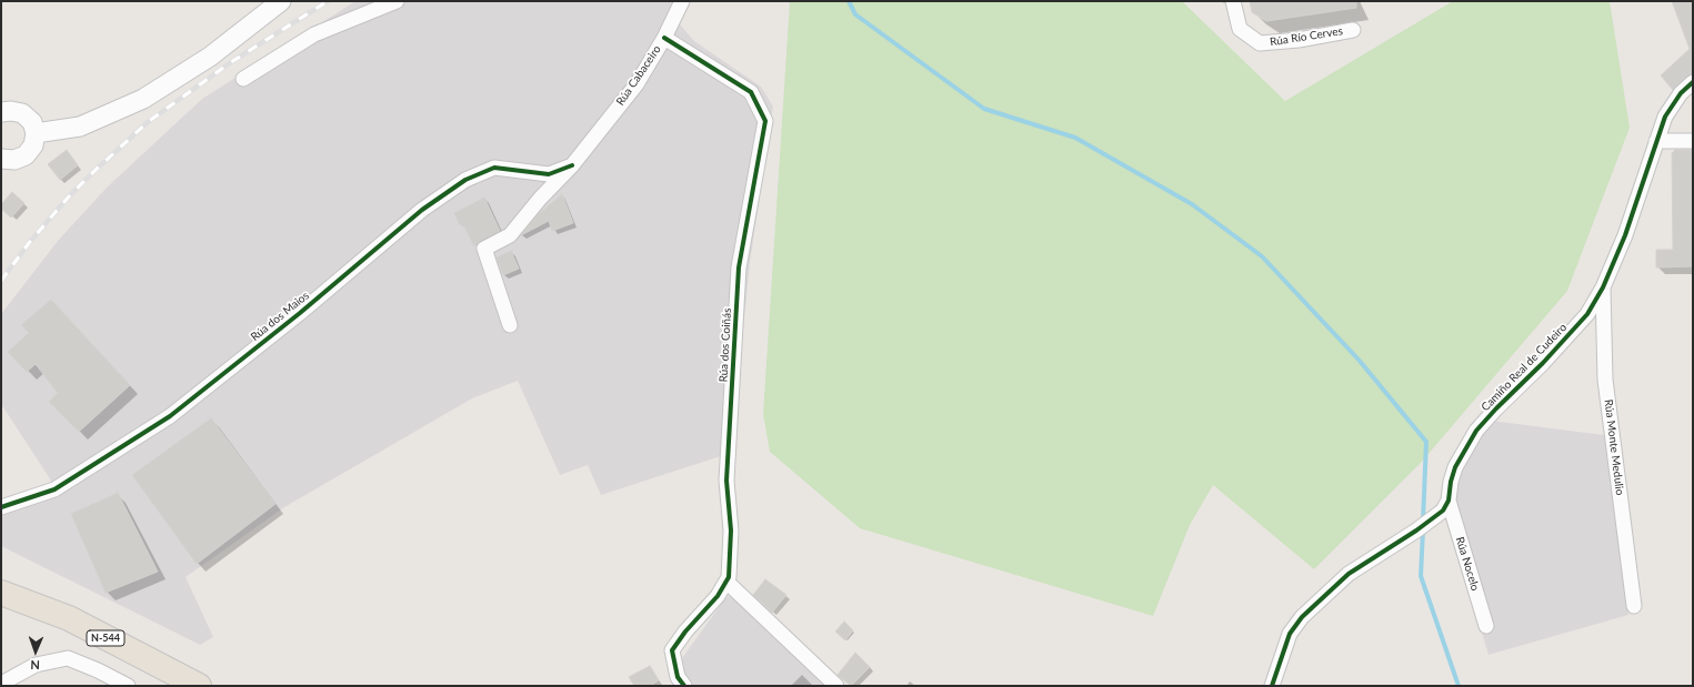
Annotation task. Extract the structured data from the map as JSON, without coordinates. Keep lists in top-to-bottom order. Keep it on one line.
{"streets":{"highway":["N-544"],"street":["Rúa Río Cerves","Rúa Cabaceiro","Rúa dos Maios","Rúa dos Coiñás","Camiño Real de Cudeiro","Rúa Monte Medulio","Rúa Nocelo"]},"crossings":[["Rúa Cabaceiro","Rúa dos Maios"],["Rúa Cabaceiro","Rúa dos Coiñás"],["Camiño Real de Cudeiro","Rúa Monte Medulio"],["Camiño Real de Cudeiro","Rúa Nocelo"]],"north":"bottom"}
